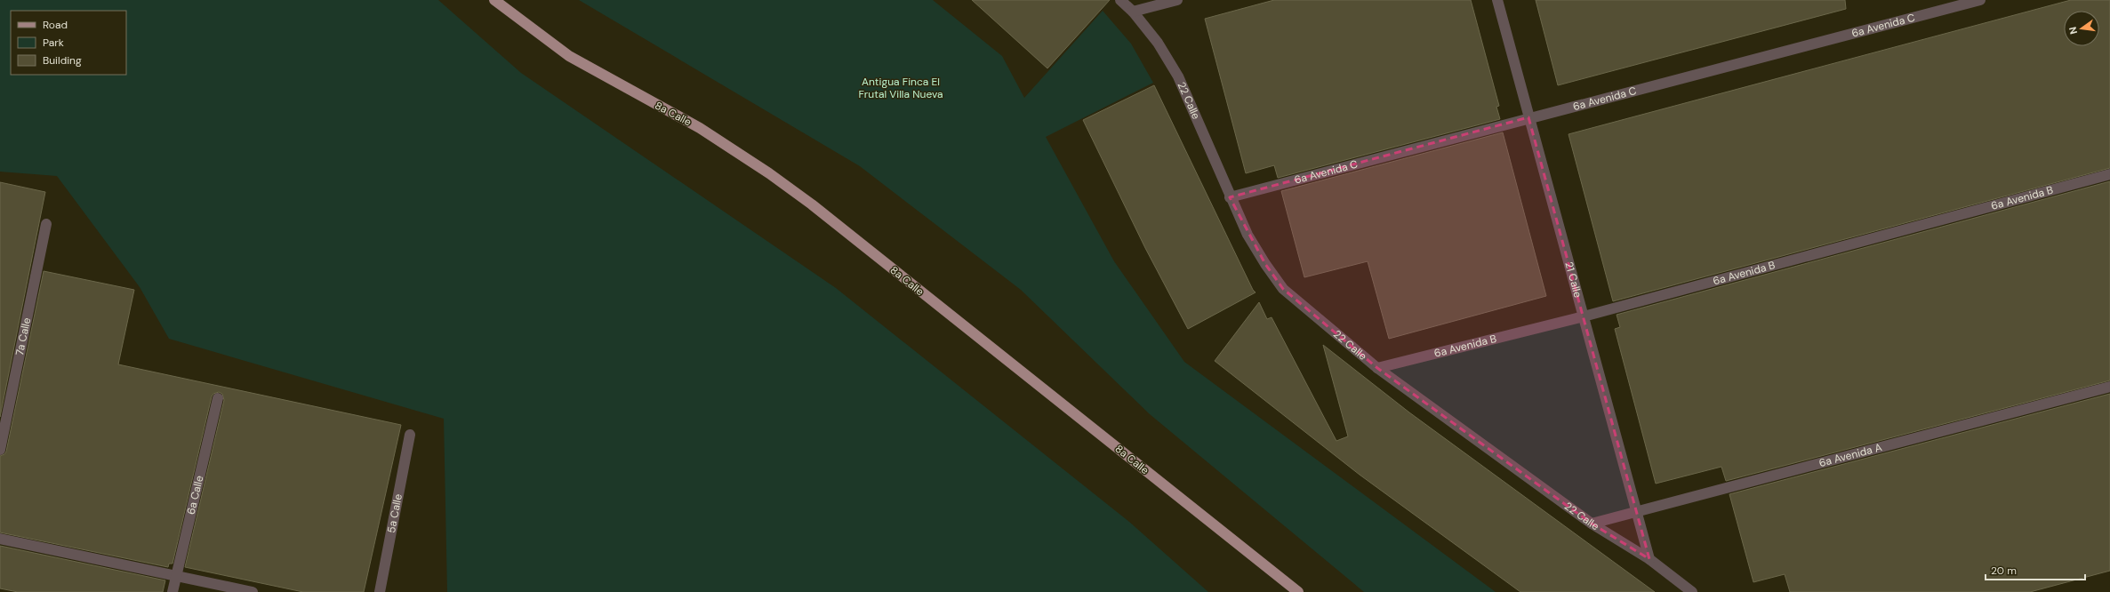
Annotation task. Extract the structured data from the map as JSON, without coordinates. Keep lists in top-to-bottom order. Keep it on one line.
{"streets":{"main road":["8a Calle"],"street":["6a Avenida C","22 Calle","6a Avenida B","21 Calle","7a Calle","6a Avenida A","6a Calle","5a Calle"]},"crossings":[["6a Avenida C","22 Calle"],["6a Avenida C","21 Calle"],["22 Calle","6a Avenida B"],["22 Calle","21 Calle"],["22 Calle","6a Avenida A"],["6a Avenida B","21 Calle"],["21 Calle","6a Avenida A"]],"parks":["Antigua Finca El Frutal Villa Nueva"],"legend":["Road","Park","Building"],"scale_bar":"20 m","north":"left"}
